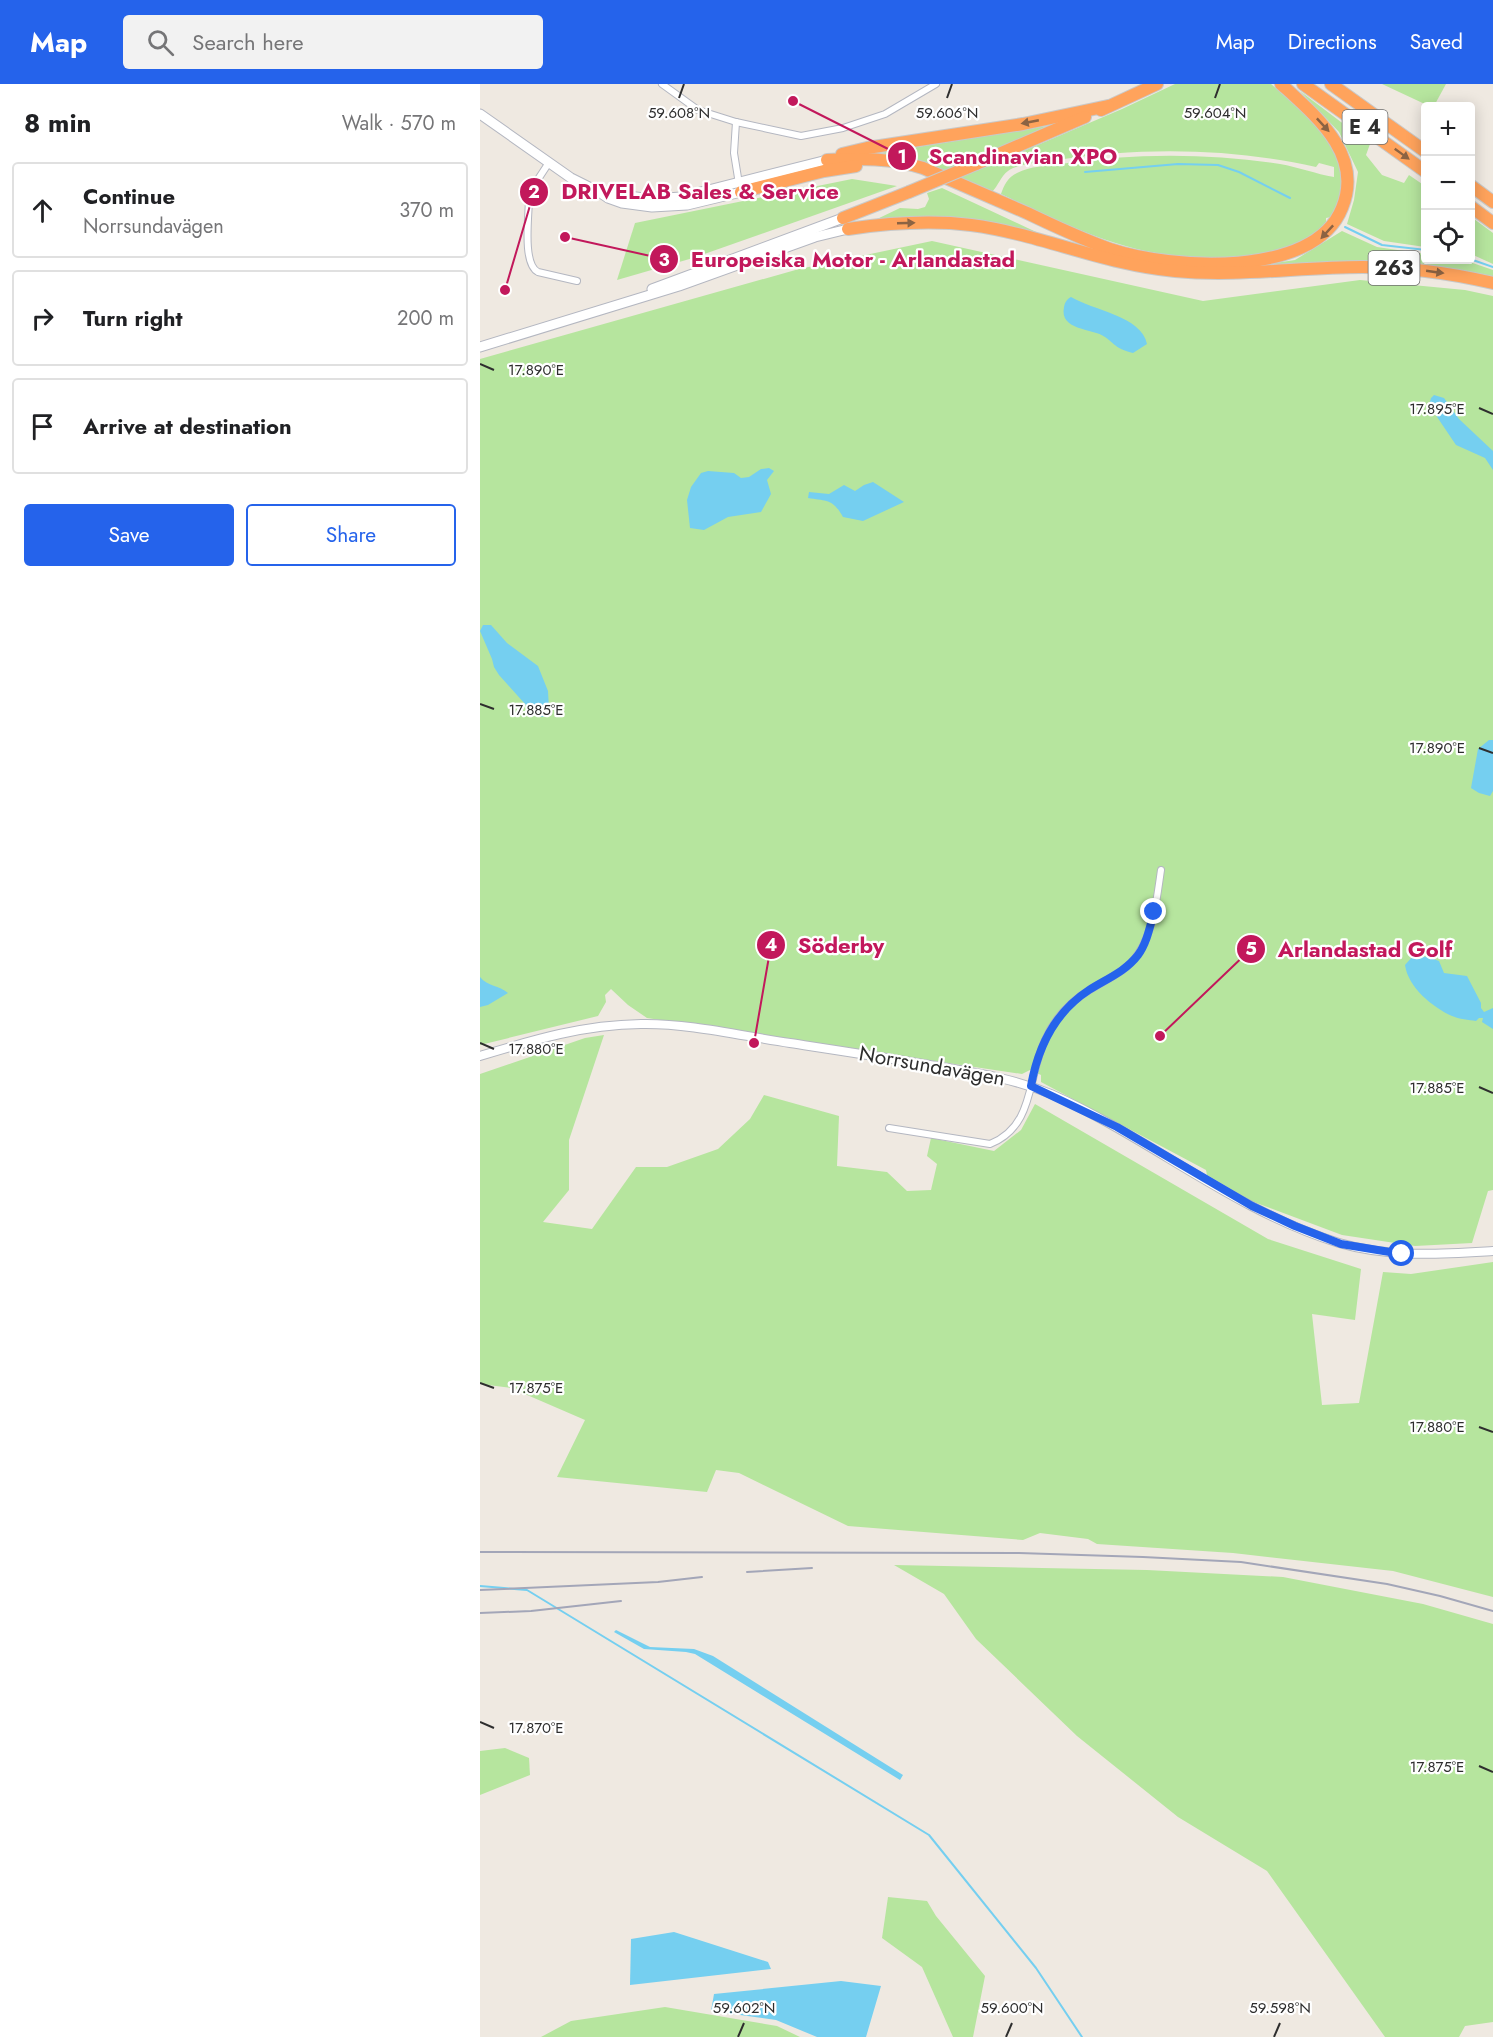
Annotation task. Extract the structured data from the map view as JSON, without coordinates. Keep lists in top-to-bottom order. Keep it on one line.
{"streets":{"highway":["E 4","263"],"street":["Norrsundavägen"]},"places":["Scandinavian XPO","Europeiska Motor - Arlandastad","DRIVELAB Sales & Service","Arlandastad Golf","Söderby"],"page":{"header":"Map","search":"Search here","nav":["Map","Directions","Saved"],"heading":["8 min","Walk · 570 m"],"map_buttons":["+","−"],"list":[["Continue","Norrsundavägen","370 m"],["Turn right","200 m"],"Arrive at destination"],"buttons":["Save","Share"]},"coordinates":["59.606°N","59.608°N","59.604°N","17.890°E","17.895°E","17.885°E","17.880°E","17.875°E","17.870°E","59.602°N","59.600°N","59.598°N"]}
